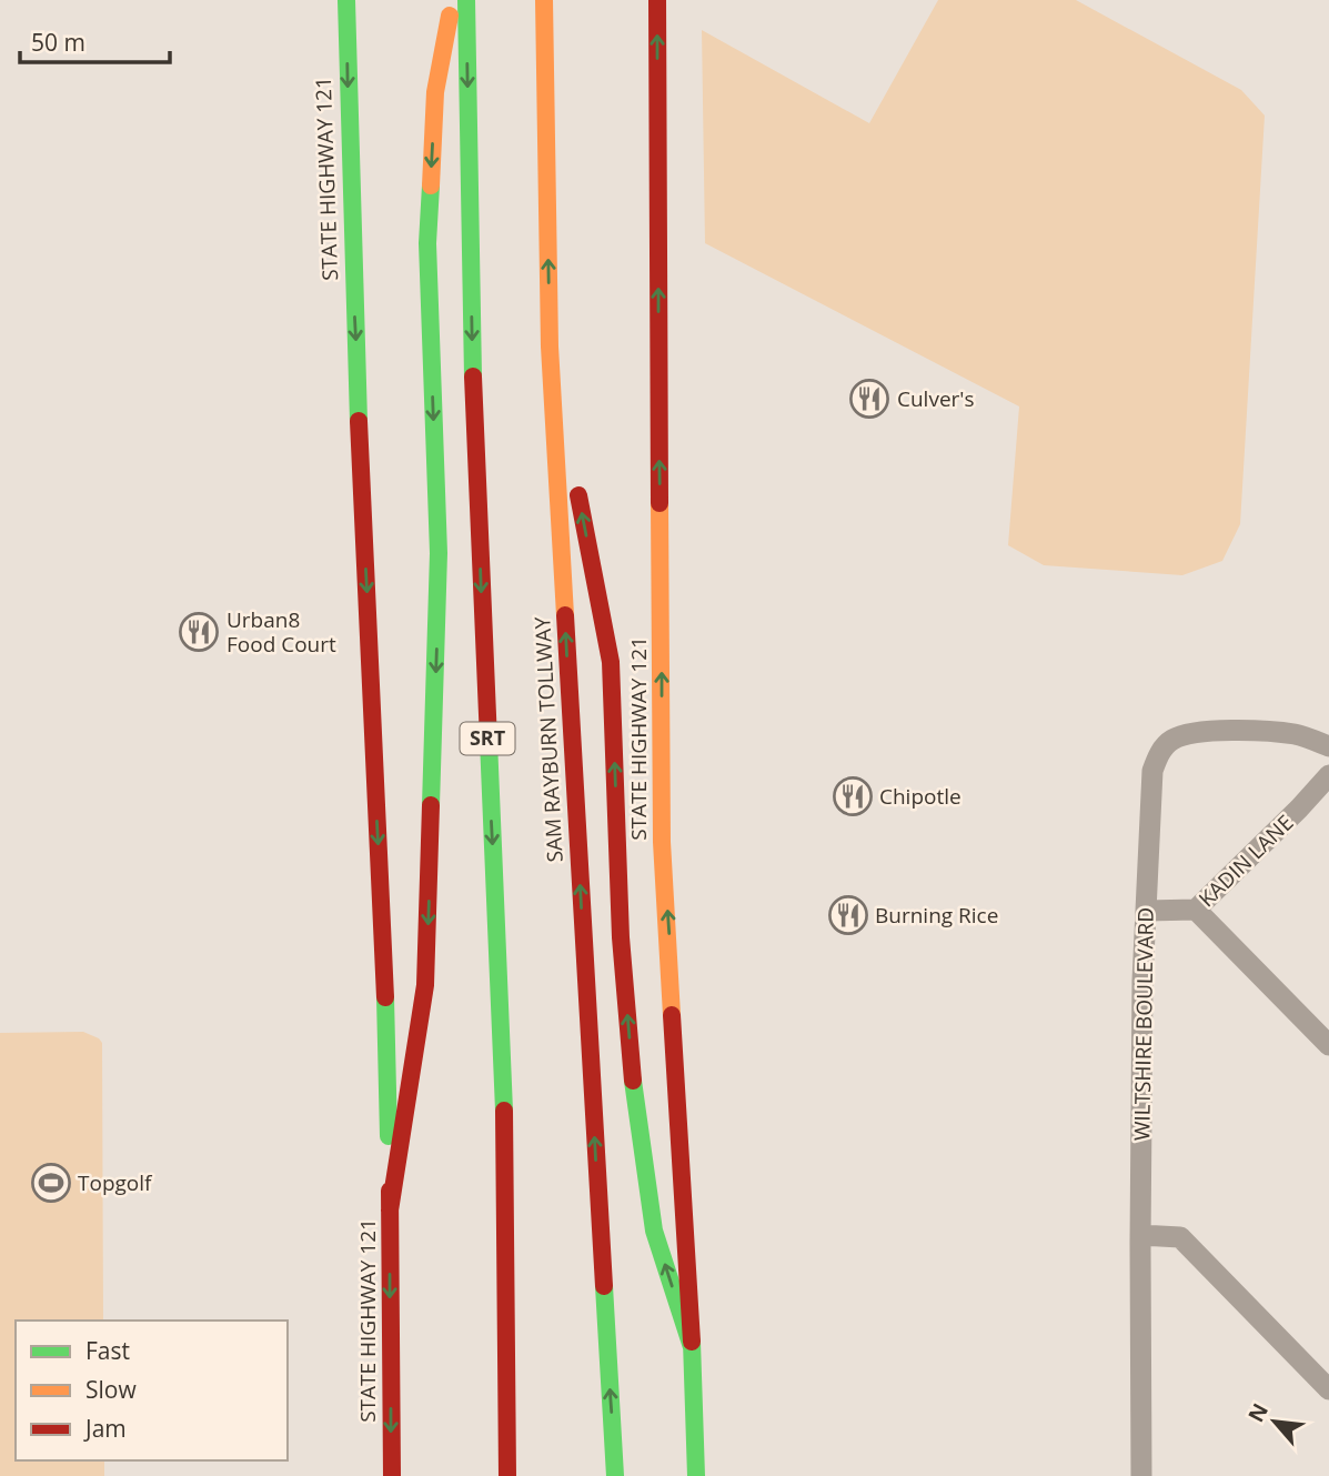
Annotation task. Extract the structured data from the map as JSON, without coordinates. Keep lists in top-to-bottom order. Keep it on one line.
{"streets":{"main road":["STATE HIGHWAY 121","SRT","SAM RAYBURN TOLLWAY"],"street":["KADIN LANE","WILTSHIRE BOULEVARD"]},"crossings":[["KADIN LANE","WILTSHIRE BOULEVARD"]],"places":{"restaurant":["Culver's","Urban8 Food Court","Chipotle","Burning Rice"],"sports":["Topgolf"]},"legend":["Fast","Slow","Jam"],"scale_bar":"50 m","north":"top left"}
